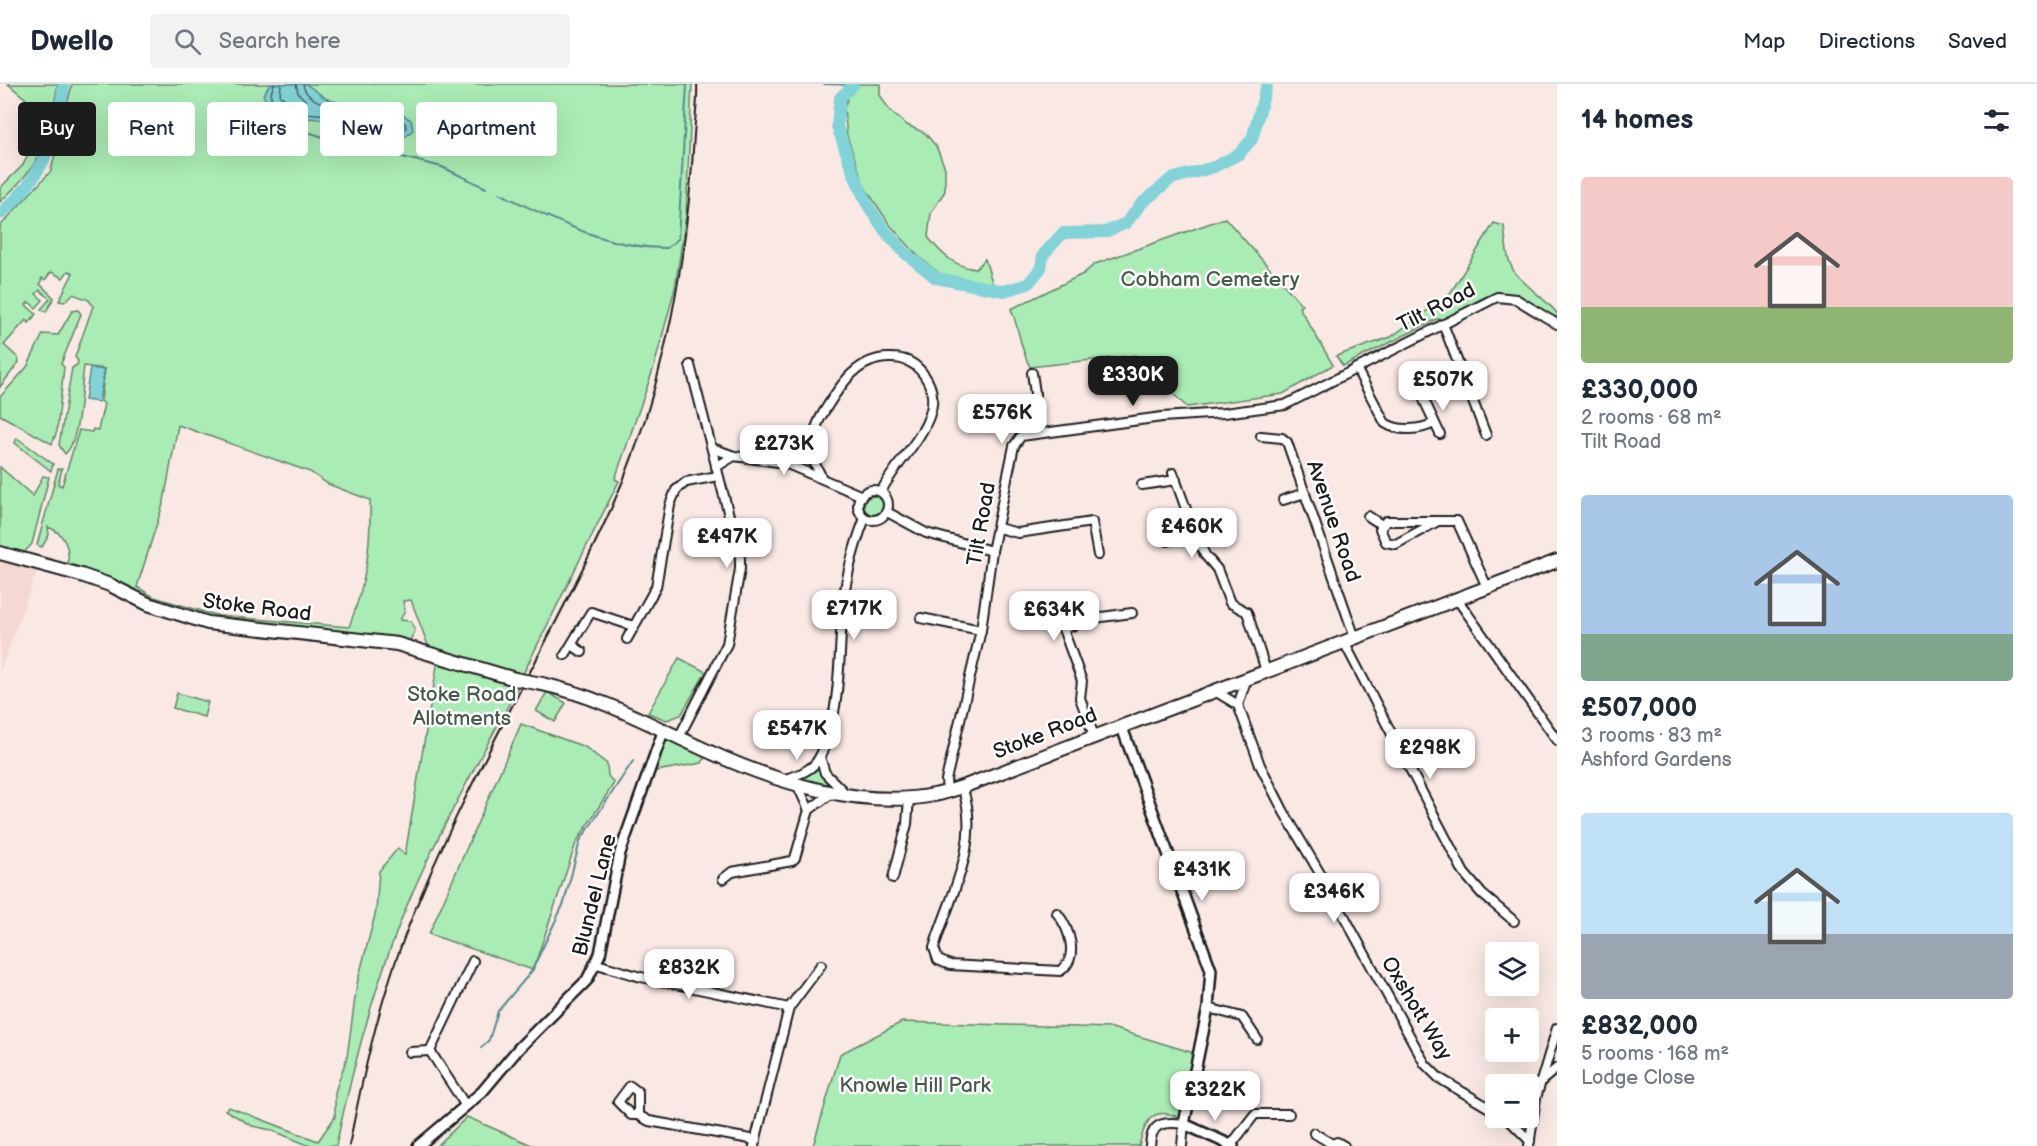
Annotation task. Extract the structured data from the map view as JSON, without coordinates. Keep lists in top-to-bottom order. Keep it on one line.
{"streets":{"main road":["Stoke Road"],"street":["Tilt Road","Avenue Road","Blundel Lane","Oxshott Way"]},"crossings":[["Tilt Road","Stoke Road"],["Avenue Road","Stoke Road"],["Stoke Road","Blundel Lane"]],"parks":["Cobham Cemetery","Stoke Road Allotments","Knowle Hill Park"],"page":{"header":"Dwello","search":"Search here","nav":["Map","Directions","Saved"],"heading":"14 homes","chip":["Buy","Rent","Filters","New","Apartment"],"list":[{"name":"£330,000","note":"2 rooms · 68 m² · Tilt Road"},{"name":"£507,000","note":"3 rooms · 83 m² · Ashford Gardens"},{"name":"£832,000","note":"5 rooms · 168 m² · Lodge Close"}],"price":["£330K","£507K","£576K","£273K","£460K","£497K","£717K","£634K","£547K","£298K","£431K","£346K","£832K","£322K"],"map_buttons":["+","−"]}}
